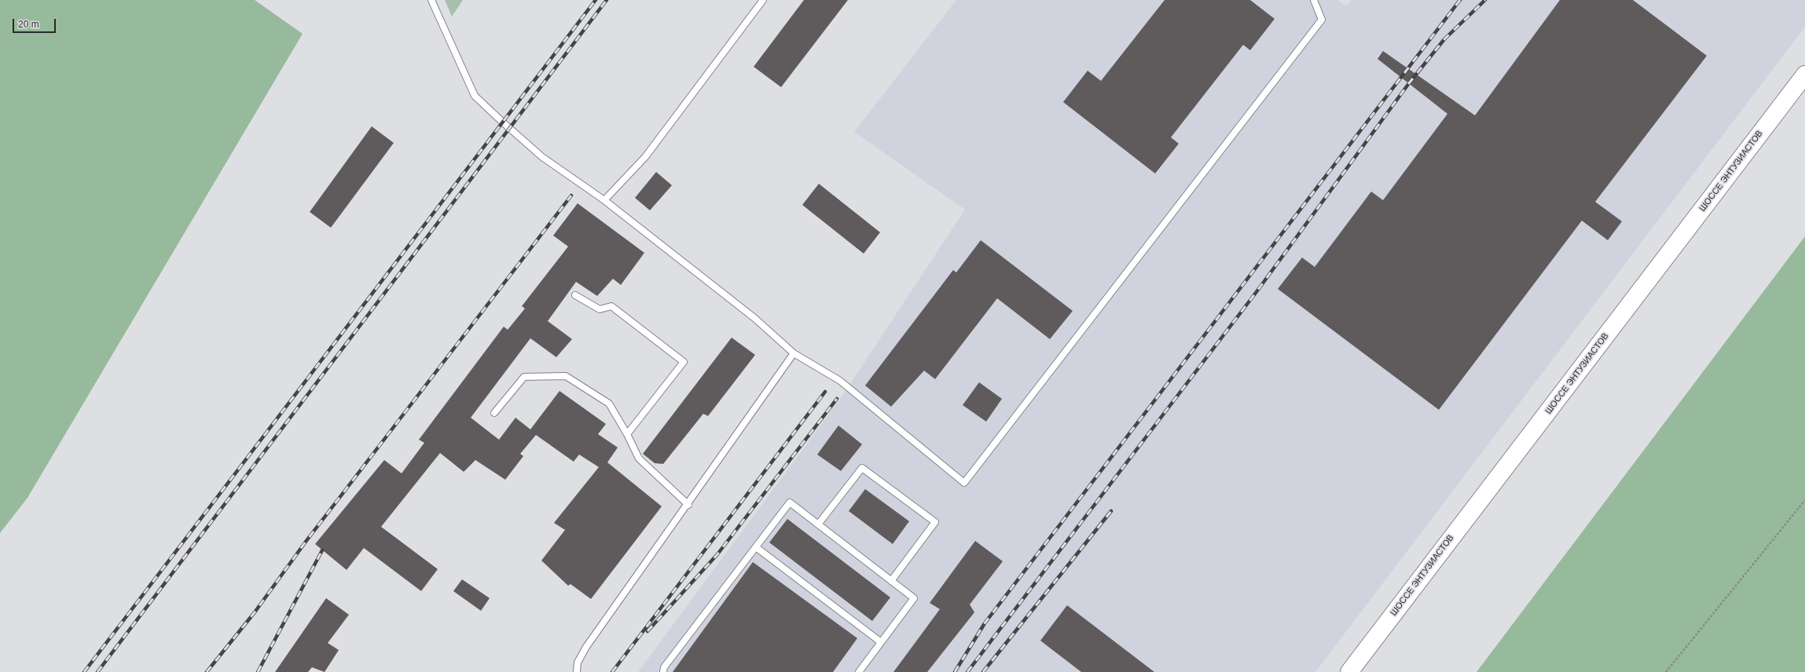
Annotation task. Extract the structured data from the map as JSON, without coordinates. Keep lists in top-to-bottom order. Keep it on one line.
{"streets":{"main road":["ШОССЕ ЭНТУЗИАСТОВ"]},"scale_bar":"20 m"}
